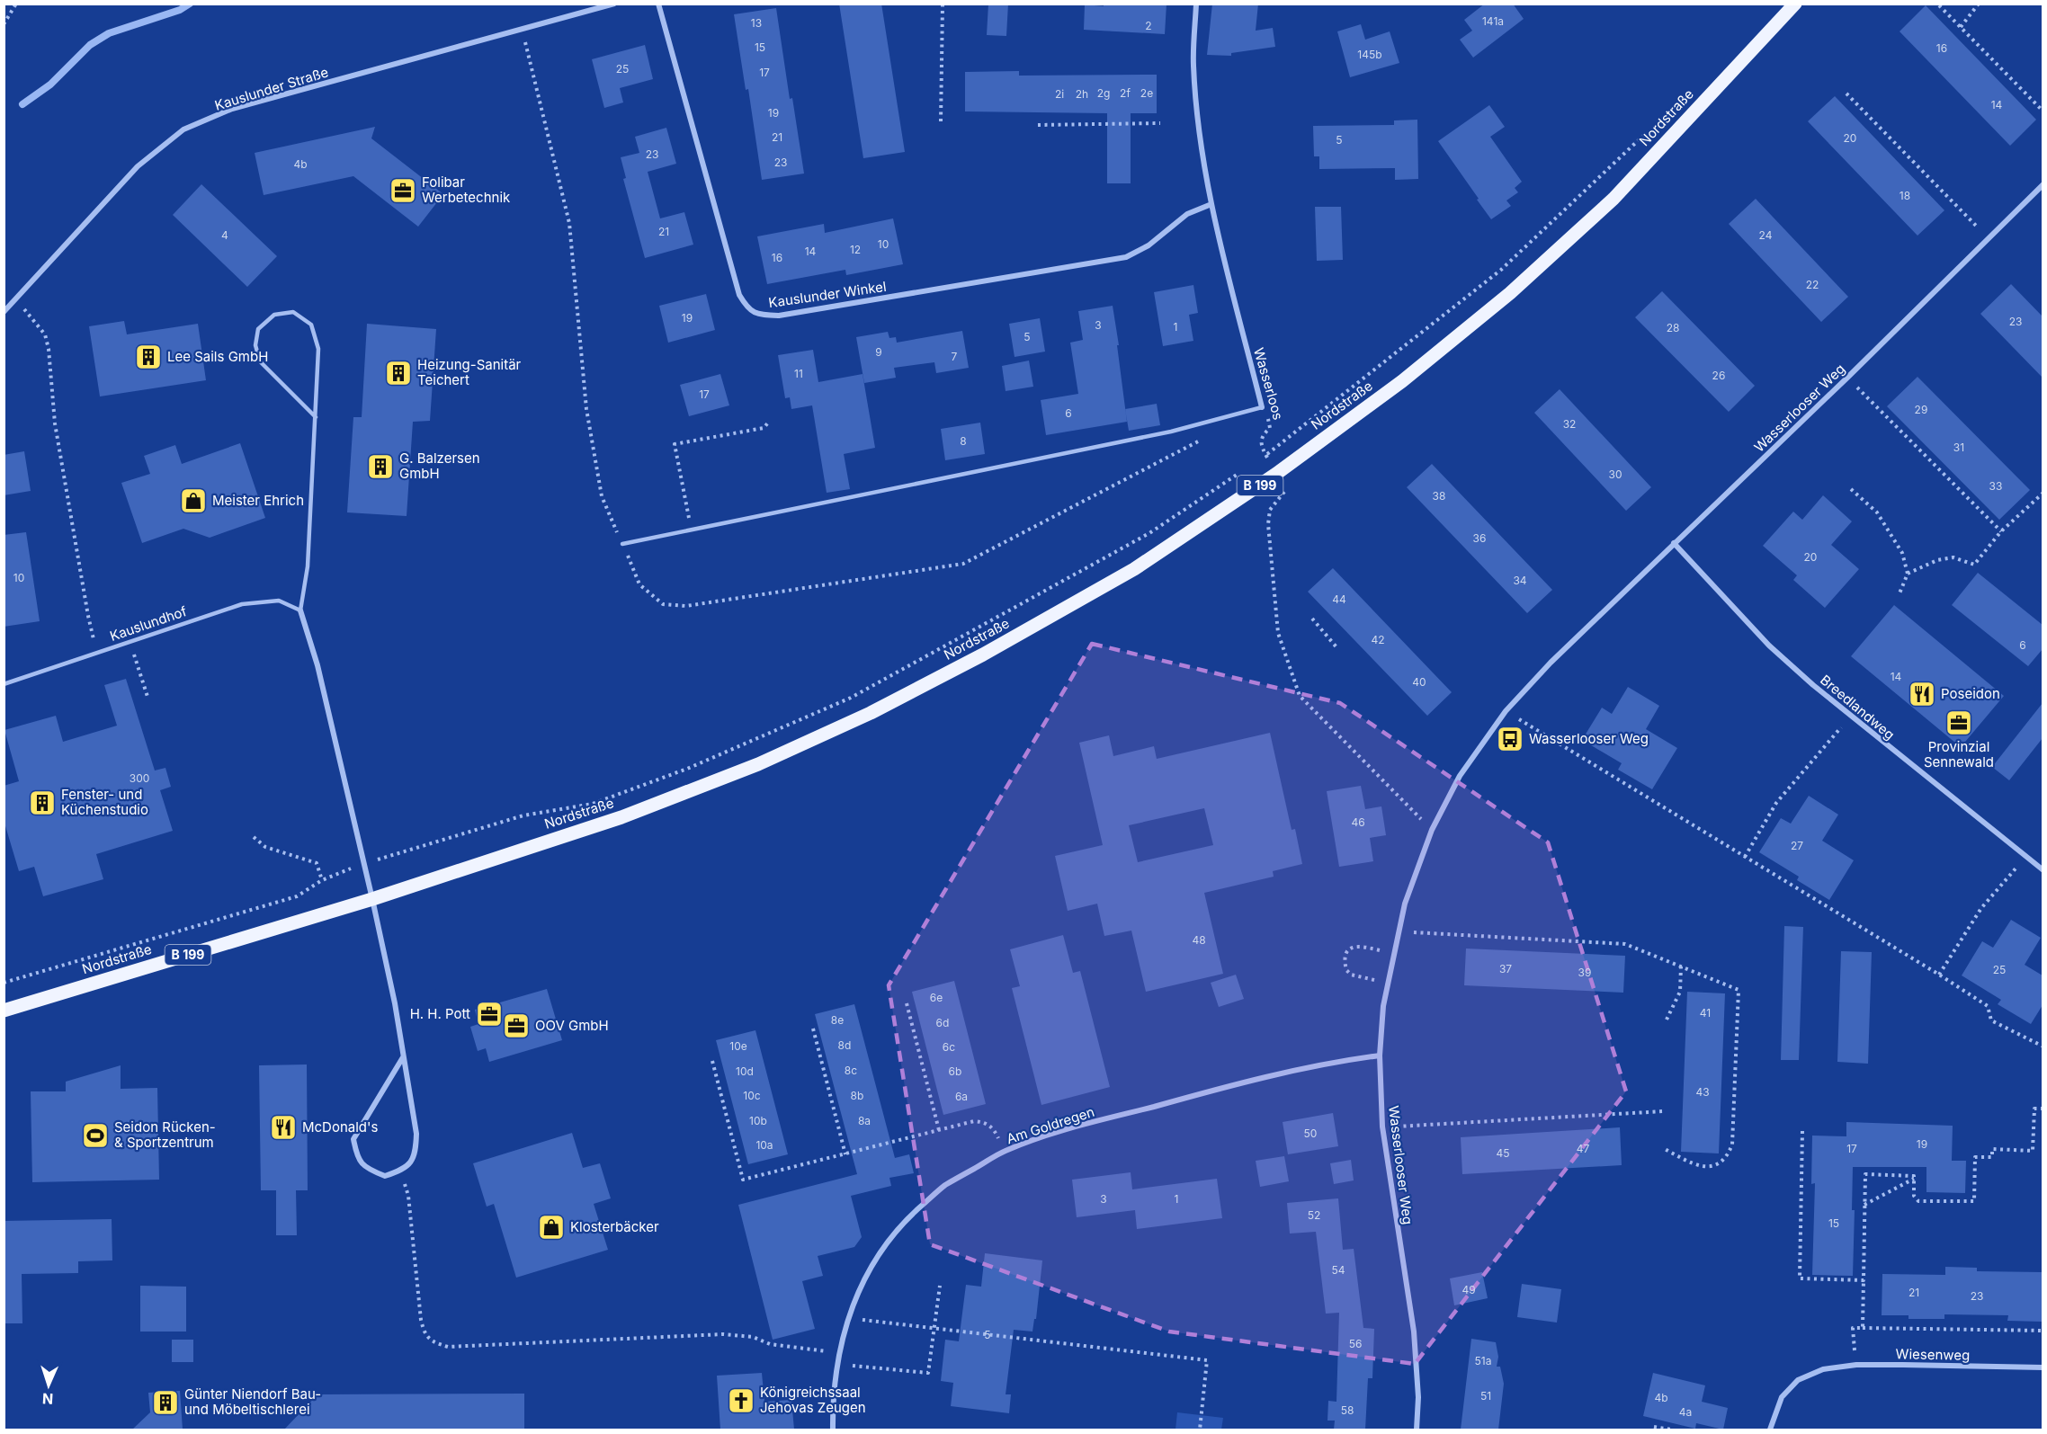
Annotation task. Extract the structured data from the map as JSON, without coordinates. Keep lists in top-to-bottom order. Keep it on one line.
{"streets":{"main road":["Nordstraße","B 199"],"street":["Kauslunder Straße","Kauslunder Winkel","Wasserloos","Wasserlooser Weg","Breedlandweg","Am Goldregen","Wiesenweg"],"lane":["Kauslundhof"]},"crossings":[["Kauslunder Winkel","Wasserloos"],["Wasserlooser Weg","Breedlandweg"],["Wasserlooser Weg","Am Goldregen"]],"places":{"office":["Folibar Werbetechnik","Provinzial Sennewald","H. H. Pott","OOV GmbH"],"building":["Lee Sails GmbH","Heizung-Sanitär Teichert","G. Balzersen GmbH","Fenster- und Küchenstudio","Günter Niendorf Bau- und Möbeltischlerei"],"shop":["Meister Ehrich","Klosterbäcker"],"restaurant":["Poseidon","McDonald's"],"bus stop":["Wasserlooser Weg"],"sports":["Seidon Rücken- & Sportzentrum"],"church":["Königreichssaal Jehovas Zeugen"]},"house_numbers":["141a","13","2","15","16","145b","25","17","2g","2f","2e","2i","2h","14","19","21","20","5","23","23","4b","18","21","4","24","10","12","14","16","22","19","23","3","1","28","5","9","7","11","26","17","29","6","32","8","31","30","33","38","36","20","10","34","44","42","6","14","40","300","46","27","48","37","25","39","6e","41","8e","6d","8d","10e","6c","8c","10d","6b","43","10c","8b","6a","10b","8a","50","19","10a","47","17","45","3","1","52","15","54","49","21","23","5","56","51a","51","4b","58","4a"],"north":"bottom"}
